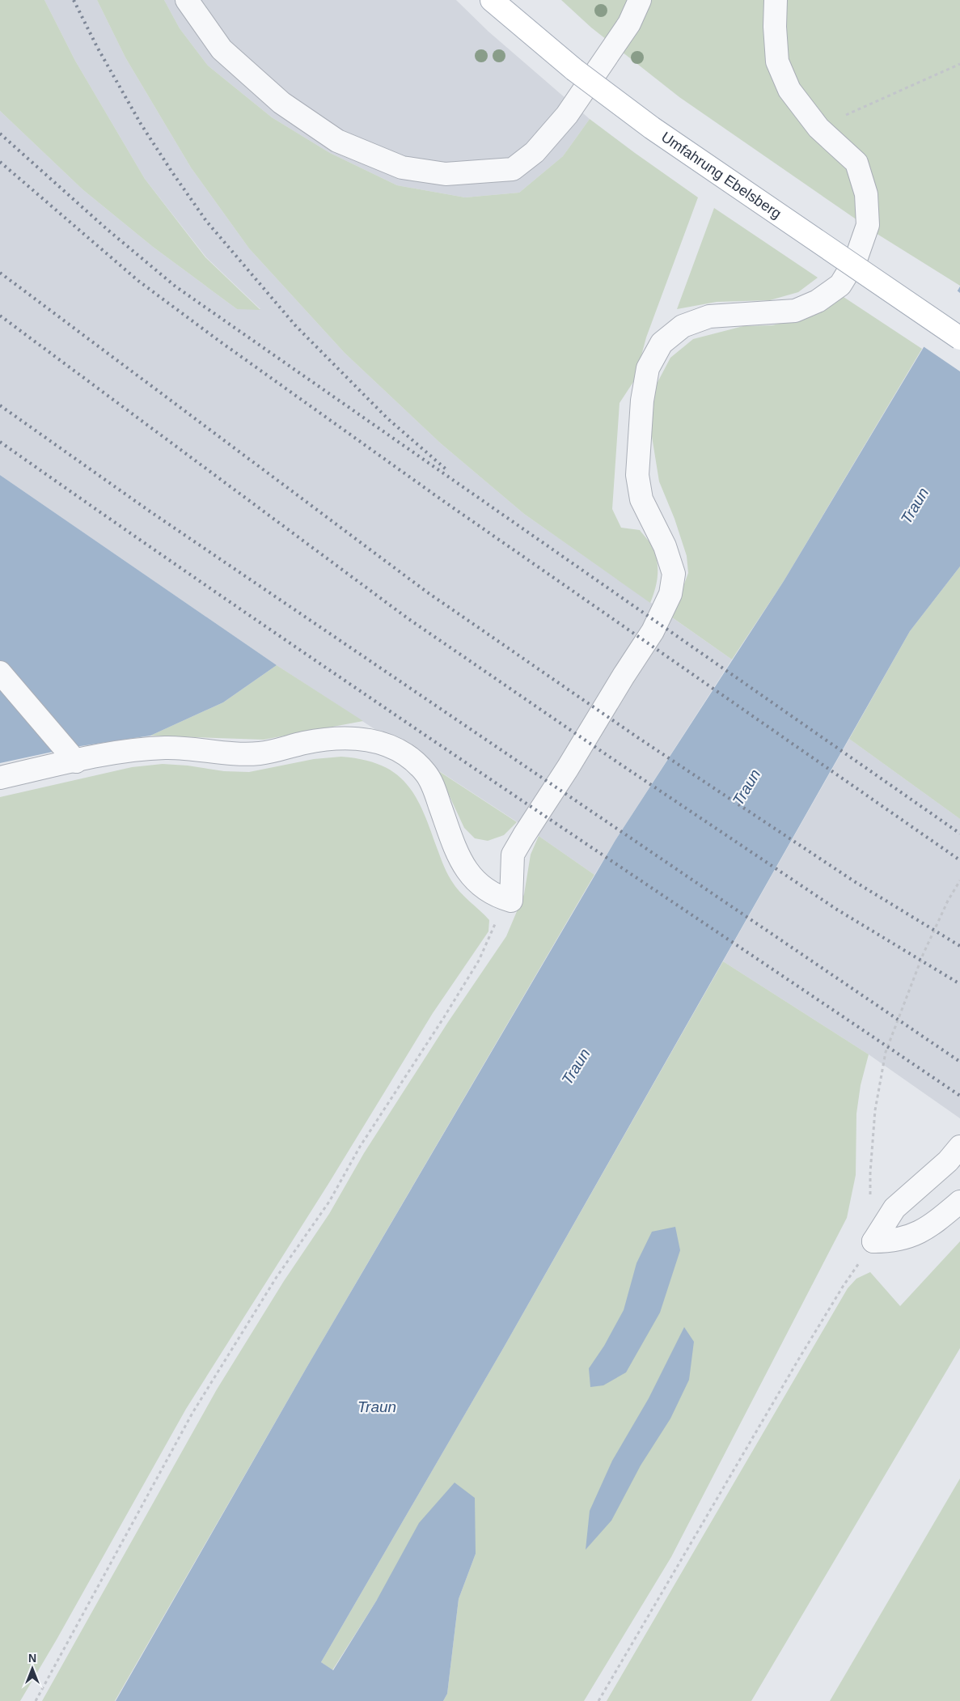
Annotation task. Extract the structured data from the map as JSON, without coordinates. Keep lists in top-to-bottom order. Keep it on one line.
{"streets":{"main road":["Umfahrung Ebelsberg"]},"water":["Traun"],"north":"top"}
